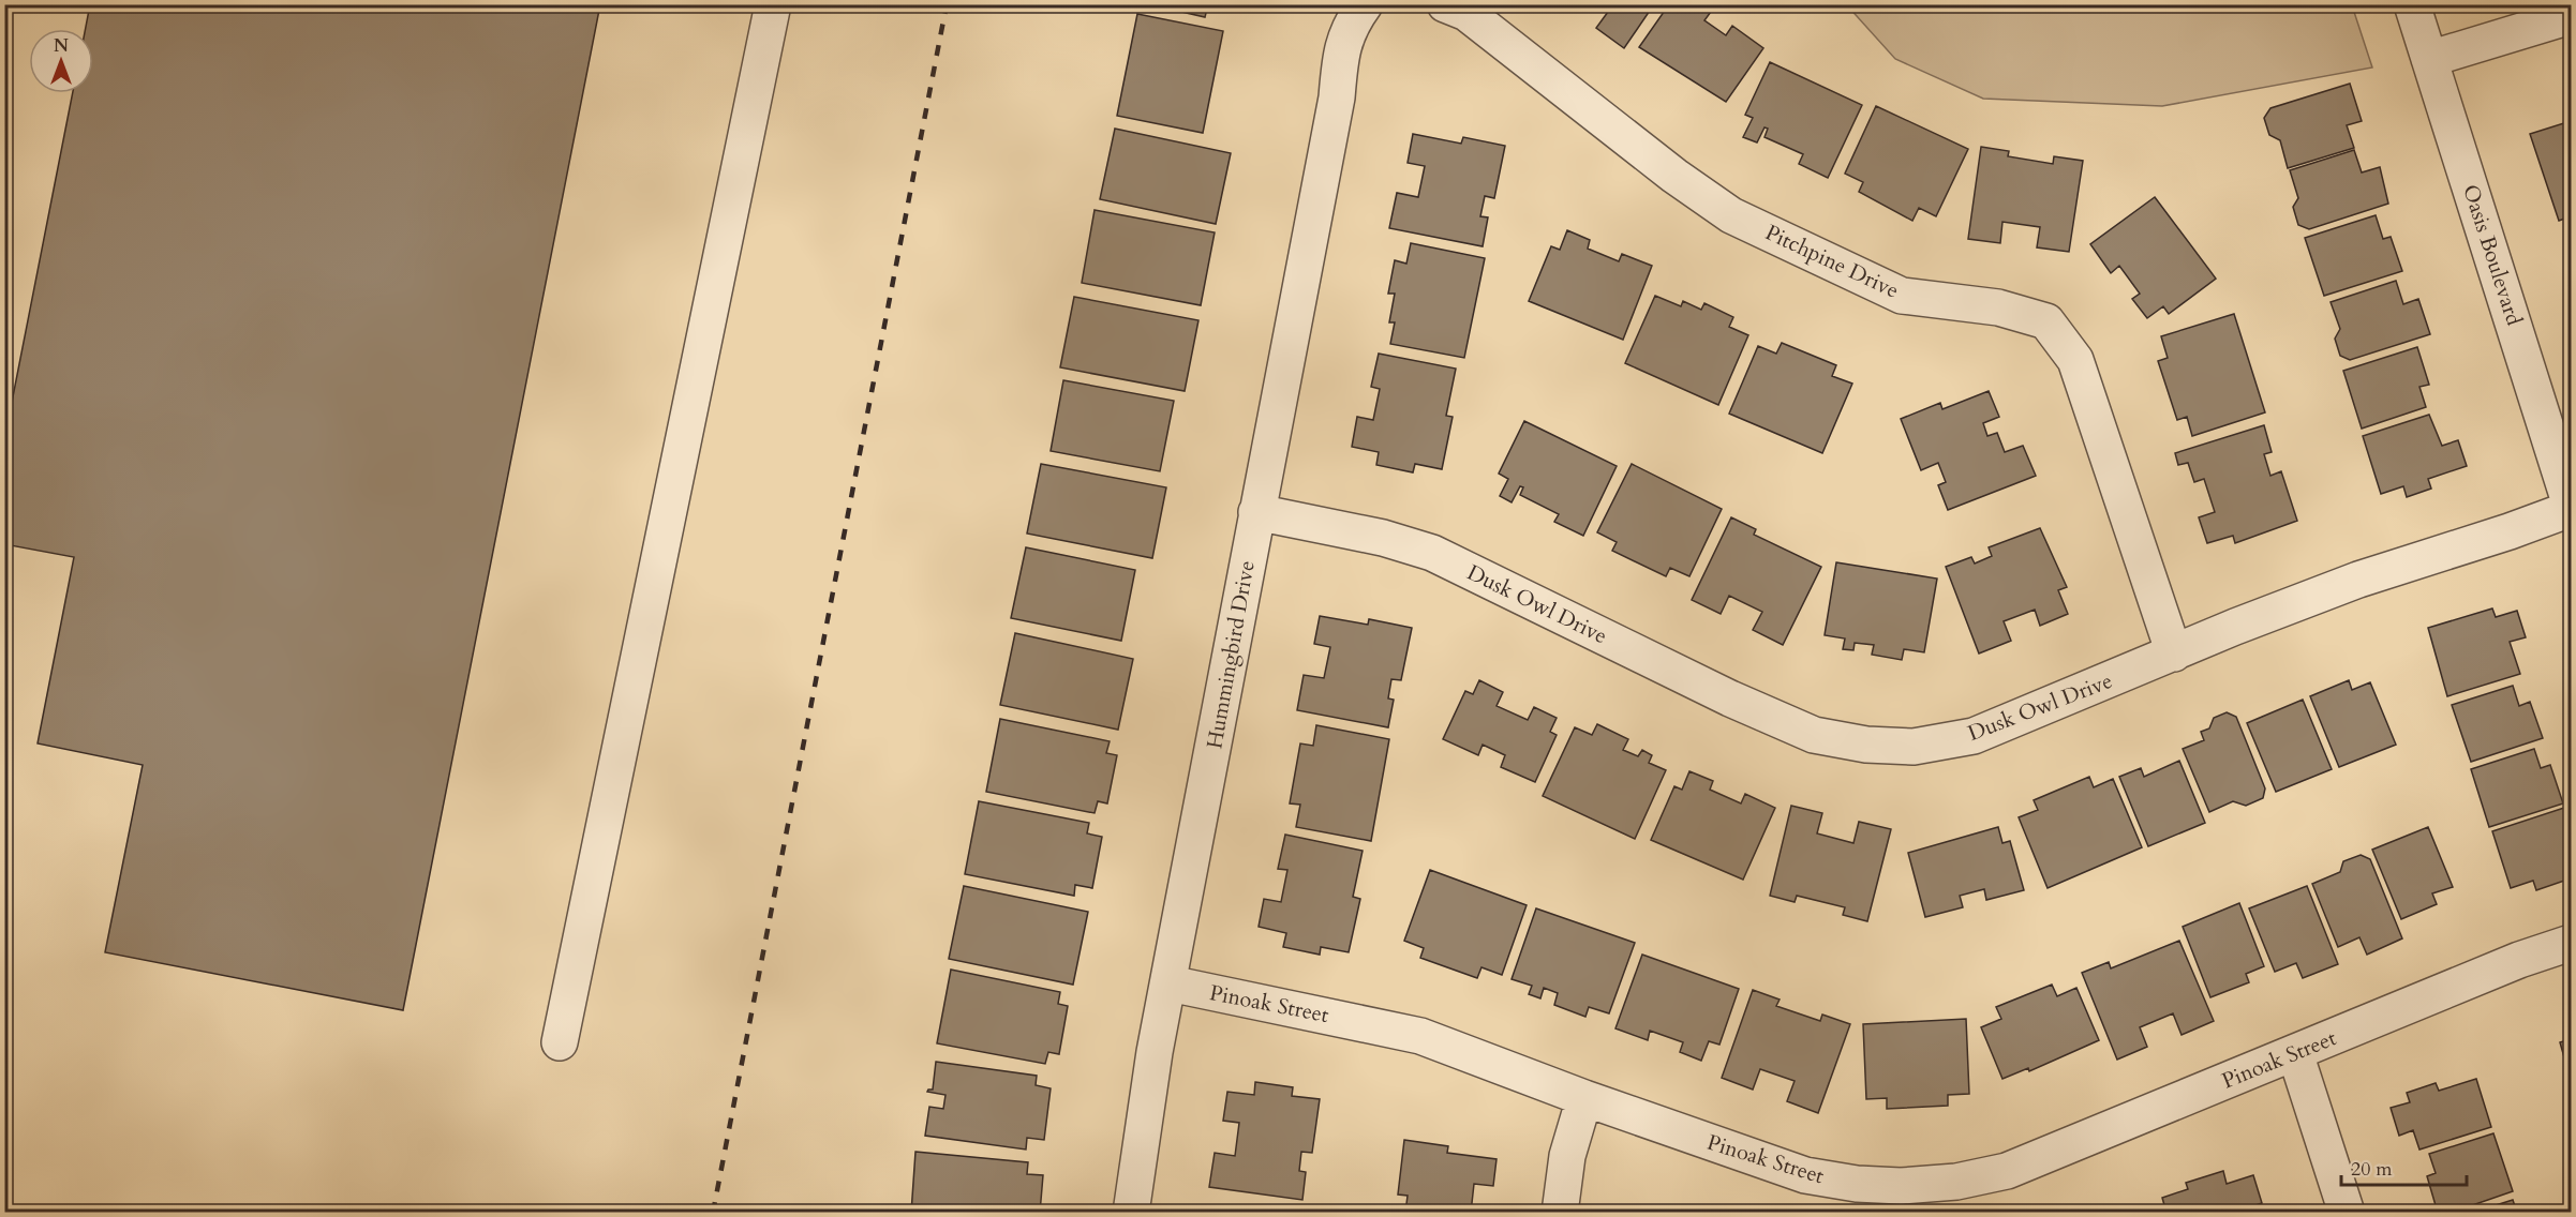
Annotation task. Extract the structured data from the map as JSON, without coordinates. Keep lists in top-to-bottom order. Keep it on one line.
{"streets":{"street":["Oasis Boulevard","Pitchpine Drive","Dusk Owl Drive","Hummingbird Drive","Pinoak Street"]},"crossings":[["Oasis Boulevard","Dusk Owl Drive"],["Pitchpine Drive","Dusk Owl Drive"],["Dusk Owl Drive","Hummingbird Drive"],["Hummingbird Drive","Pinoak Street"]],"scale_bar":"20 m","north":"top"}
